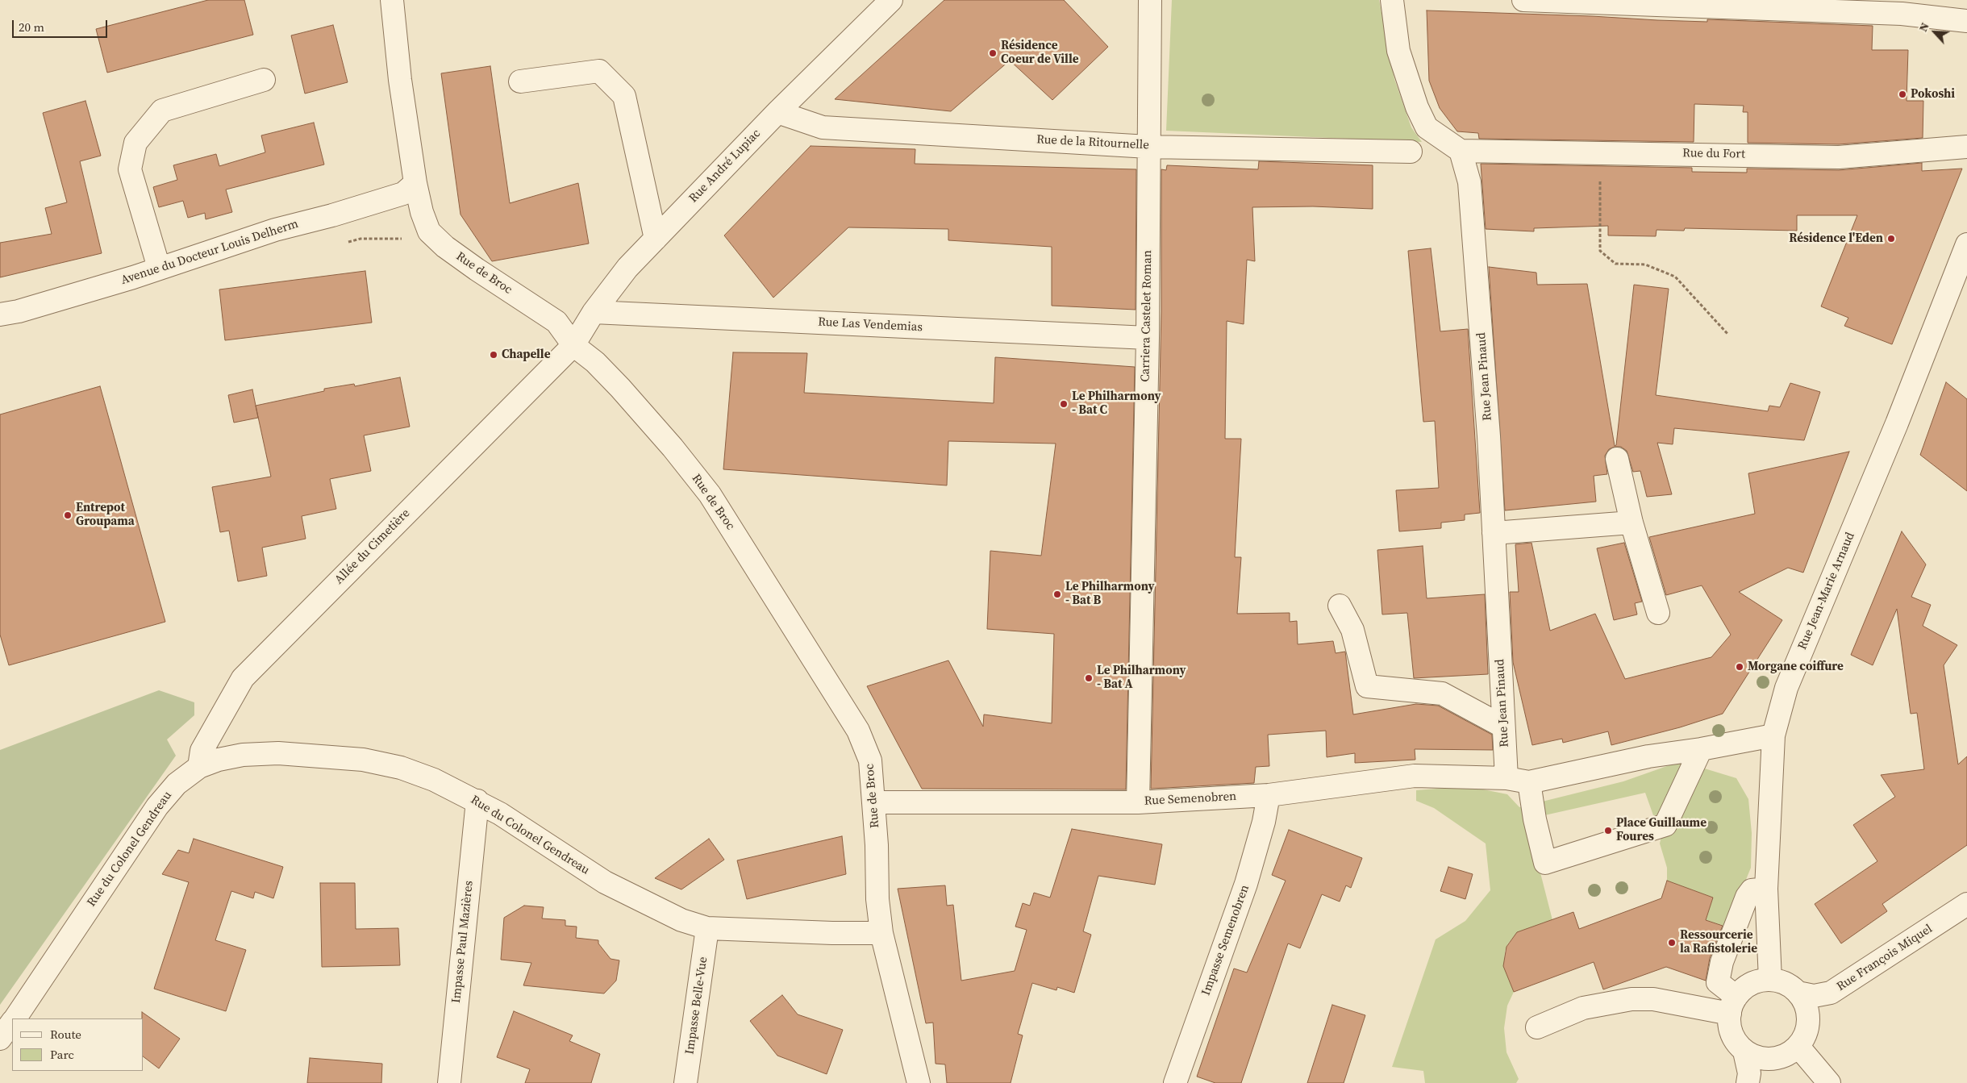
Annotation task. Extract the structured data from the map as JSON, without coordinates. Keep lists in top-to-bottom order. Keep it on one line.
{"streets":{"street":["Rue de la Ritournelle","Rue du Fort","Rue André Lupiac","Avenue du Docteur Louis Delherm","Rue de Broc","Carriera Castelet Roman","Rue Las Vendemias","Rue Jean Pinaud","Allée du Cimetière","Rue Jean-Marie Arnaud","Rue Semenobren","Rue du Colonel Gendreau","Impasse Semenobren","Impasse Paul Mazières","Rue François Miquel","Impasse Belle-Vue"]},"crossings":[["Rue de la Ritournelle","Rue André Lupiac"],["Rue de la Ritournelle","Carriera Castelet Roman"],["Rue du Fort","Rue Jean Pinaud"],["Rue André Lupiac","Rue de Broc"],["Rue André Lupiac","Rue Las Vendemias"],["Rue André Lupiac","Allée du Cimetière"],["Avenue du Docteur Louis Delherm","Rue de Broc"],["Rue de Broc","Allée du Cimetière"],["Rue de Broc","Rue Semenobren"],["Rue de Broc","Rue du Colonel Gendreau"],["Carriera Castelet Roman","Rue Las Vendemias"],["Carriera Castelet Roman","Rue Semenobren"],["Rue Jean Pinaud","Rue Semenobren"],["Allée du Cimetière","Rue du Colonel Gendreau"],["Rue Jean-Marie Arnaud","Rue François Miquel"],["Rue Semenobren","Impasse Semenobren"],["Rue du Colonel Gendreau","Impasse Paul Mazières"],["Rue du Colonel Gendreau","Impasse Belle-Vue"]],"places":["Résidence Coeur de Ville","Pokoshi","Résidence l'Eden","Chapelle","Le Philharmony - Bat C","Entrepot Groupama","Le Philharmony - Bat B","Morgane coiffure","Le Philharmony - Bat A","Place Guillaume Foures","Ressourcerie la Rafistolerie"],"legend":["Route","Parc"],"scale_bar":"20 m","north":"top left"}
